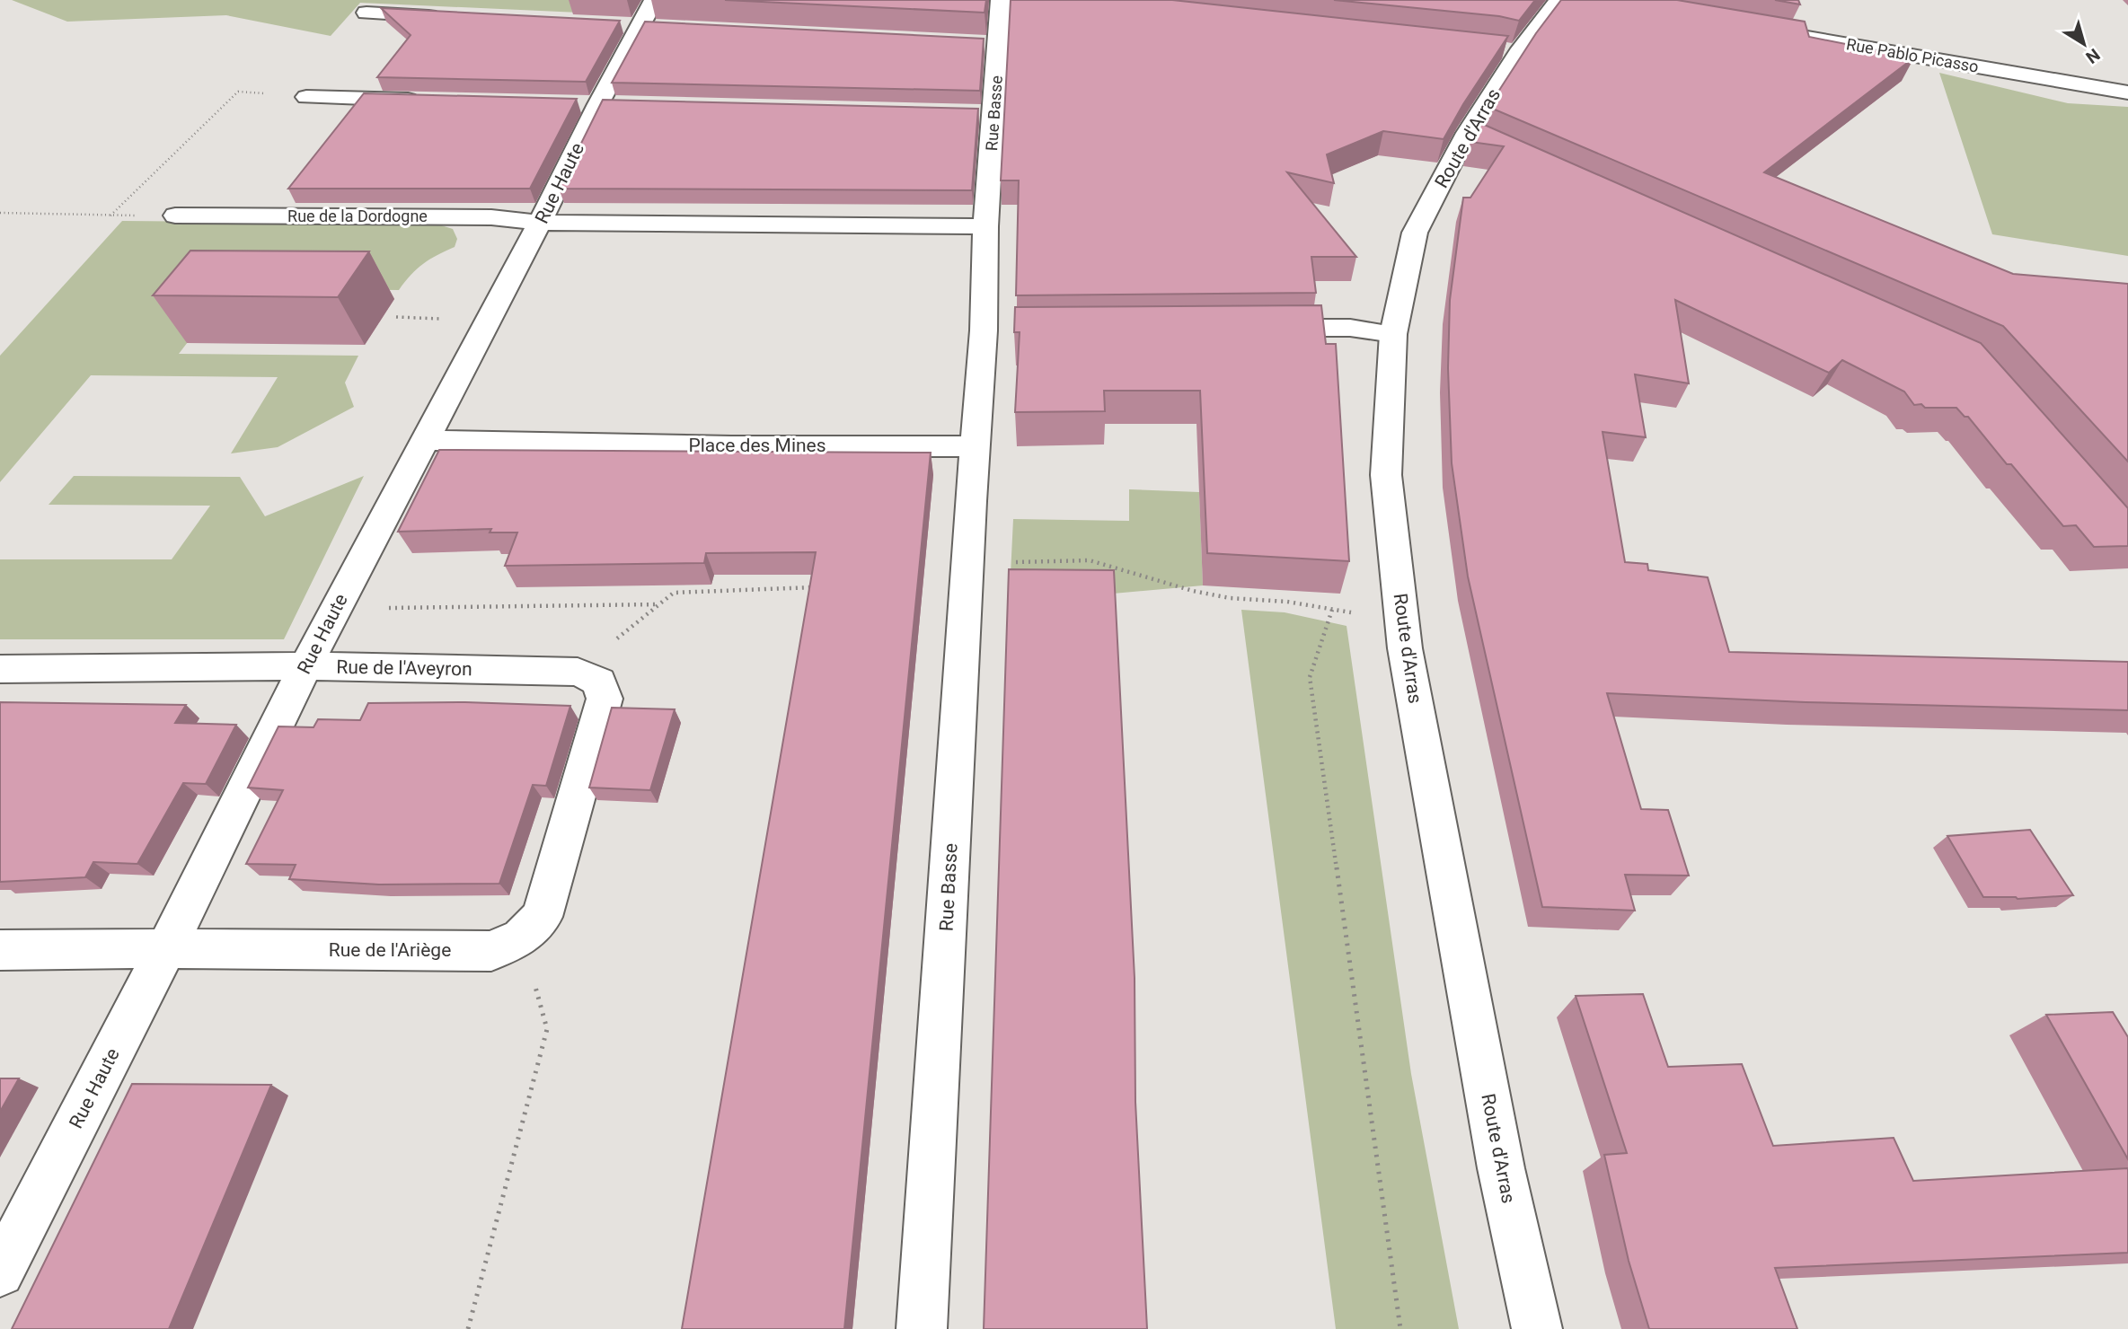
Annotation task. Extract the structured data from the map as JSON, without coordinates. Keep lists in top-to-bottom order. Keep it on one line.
{"streets":{"street":["Rue Pablo Picasso","Rue Basse","Route d'Arras","Rue Haute","Rue de la Dordogne","Place des Mines","Rue de l'Aveyron","Rue de l'Ariège"]},"crossings":[["Rue Basse","Place des Mines"],["Rue Haute","Rue de la Dordogne"],["Rue Haute","Place des Mines"],["Rue Haute","Rue de l'Aveyron"],["Rue Haute","Rue de l'Ariège"],["Rue de l'Aveyron","Rue de l'Ariège"]],"north":"bottom right"}
